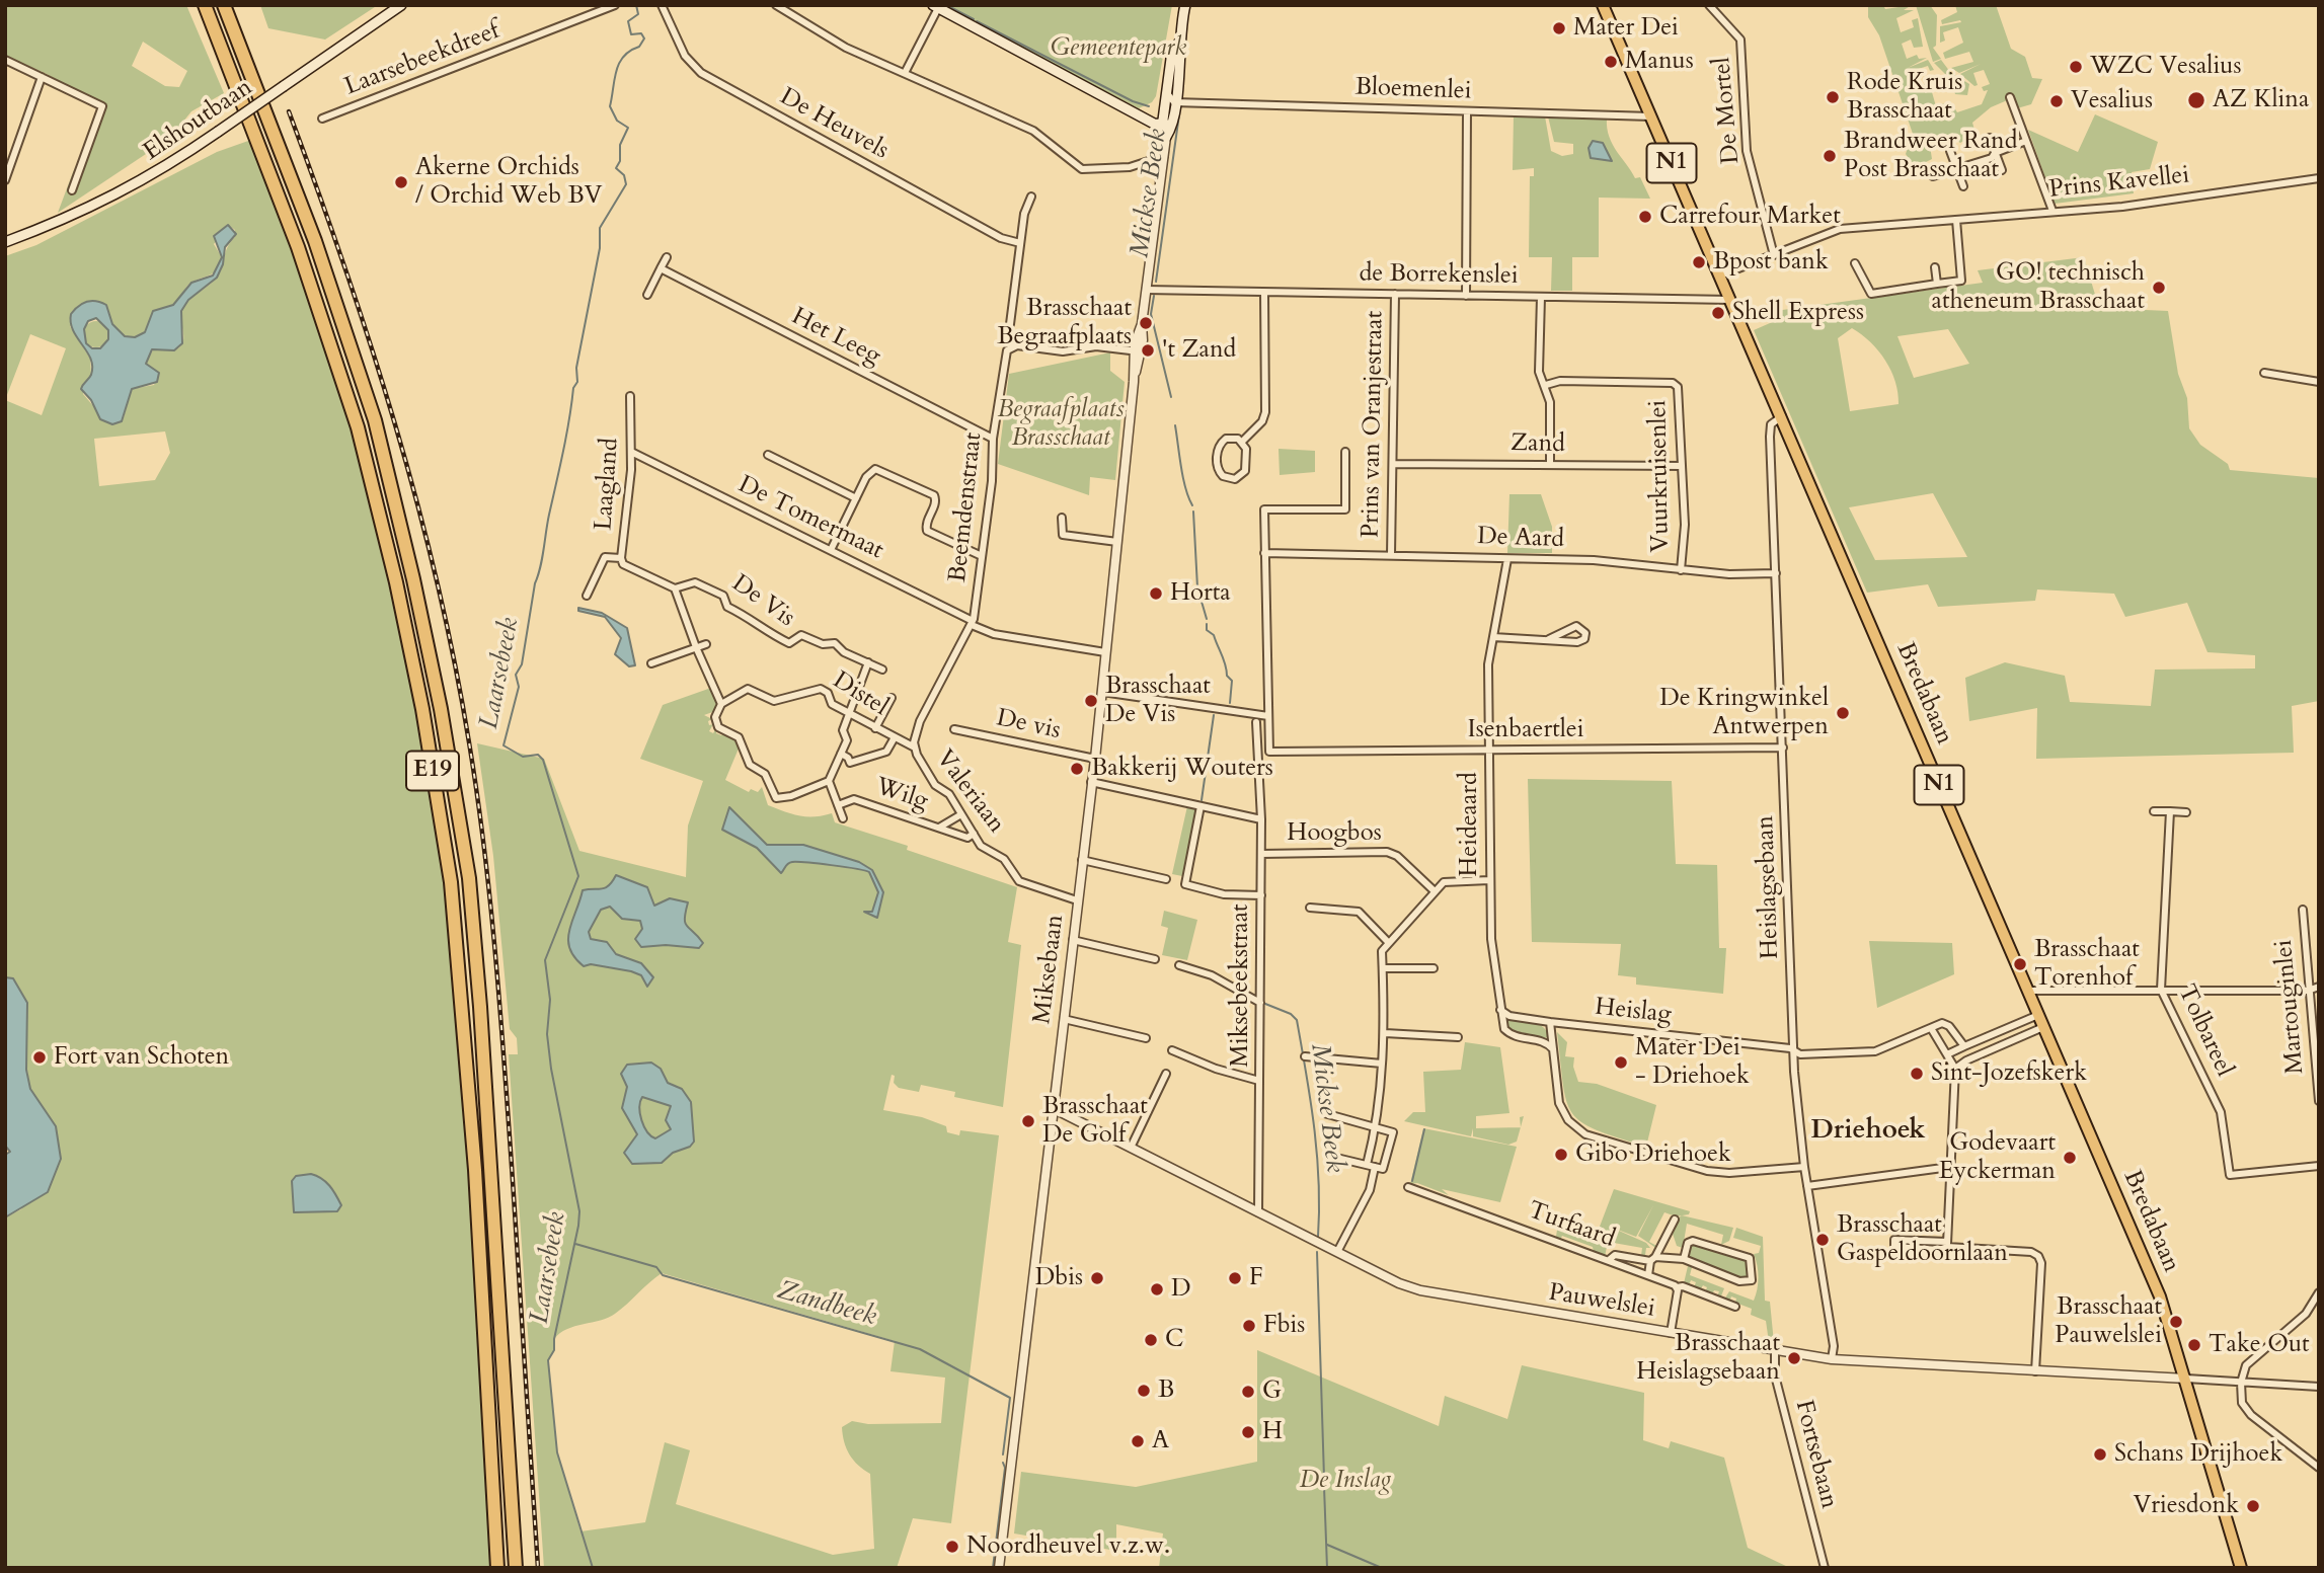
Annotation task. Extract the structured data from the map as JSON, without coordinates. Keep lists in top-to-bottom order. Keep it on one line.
{"streets":{"highway":["E19"],"main road":["Elshoutbaan","N1","Bredabaan","Miksebaan"],"street":["Laarsebeekdreef","Bloemenlei","De Mortel","De Heuvels","Prins Kavellei","de Borrekenslei","Het Leeg","Prins van Oranjestraat","Zand","Vuurkruisenlei","Laagland","Beemdenstraat","De Tomermaat","De Aard","De Vis","Distel","De vis","Isenbaertlei","Valeriaan","Wilg","Heideaard","Hoogbos","Heislagsebaan","Miksebeekstraat","Martouginlei","Heislag","Tolbareel","Turfaard","Pauwelslei","Fortsebaan"]},"crossings":[["Bloemenlei","Bredabaan"],["Bloemenlei","Miksebaan"],["De Mortel","Prins Kavellei"],["Prins Kavellei","Bredabaan"],["de Borrekenslei","Prins van Oranjestraat"],["de Borrekenslei","Bredabaan"],["de Borrekenslei","Miksebaan"],["Het Leeg","Beemdenstraat"],["Prins van Oranjestraat","Zand"],["Prins van Oranjestraat","De Aard"],["Zand","Vuurkruisenlei"],["Vuurkruisenlei","De Aard"],["Laagland","De Tomermaat"],["Laagland","De Vis"],["Beemdenstraat","De Tomermaat"],["Beemdenstraat","Valeriaan"],["Beemdenstraat","Miksebaan"],["De Tomermaat","Valeriaan"],["De Aard","Heideaard"],["De Aard","Heislagsebaan"],["Bredabaan","Heislagsebaan"],["Bredabaan","Pauwelslei"],["Distel","Valeriaan"],["De vis","Miksebaan"],["Isenbaertlei","Heideaard"],["Isenbaertlei","Heislagsebaan"],["Valeriaan","Wilg"],["Valeriaan","Miksebaan"],["Heideaard","Heislag"],["Hoogbos","Miksebeekstraat"],["Heislagsebaan","Heislag"],["Heislagsebaan","Pauwelslei"],["Miksebaan","Pauwelslei"],["Miksebeekstraat","Pauwelslei"],["Pauwelslei","Fortsebaan"]],"districts":["Driehoek"],"water":["Mickse Beek","Laarsebeek","Zandbeek"],"parks":["Gemeentepark","Begraafplaats Brasschaat","De Inslag"],"places":["Mater Dei","Manus","WZC Vesalius","Rode Kruis Brasschaat","AZ Klina","Vesalius","Brandweer Rand Post Brasschaat","Akerne Orchids / Orchid Web BV","Carrefour Market","Bpost bank","GO! technisch atheneum Brasschaat","Shell Express","Brasschaat Begraafplaats","'t Zand","Horta","Brasschaat De Vis","De Kringwinkel Antwerpen","Bakkerij Wouters","Brasschaat Torenhof","Fort van Schoten","Mater Dei - Driehoek","Sint-Jozefskerk","Brasschaat De Golf","Gibo Driehoek","Godevaart Eyckerman","Brasschaat Gaspeldoornlaan","Dbis","F","D","Brasschaat Pauwelslei","Fbis","C","Take Out","Brasschaat Heislagsebaan","B","G","H","A","Schans Drijhoek","Vriesdonk","Noordheuvel v.z.w."]}
